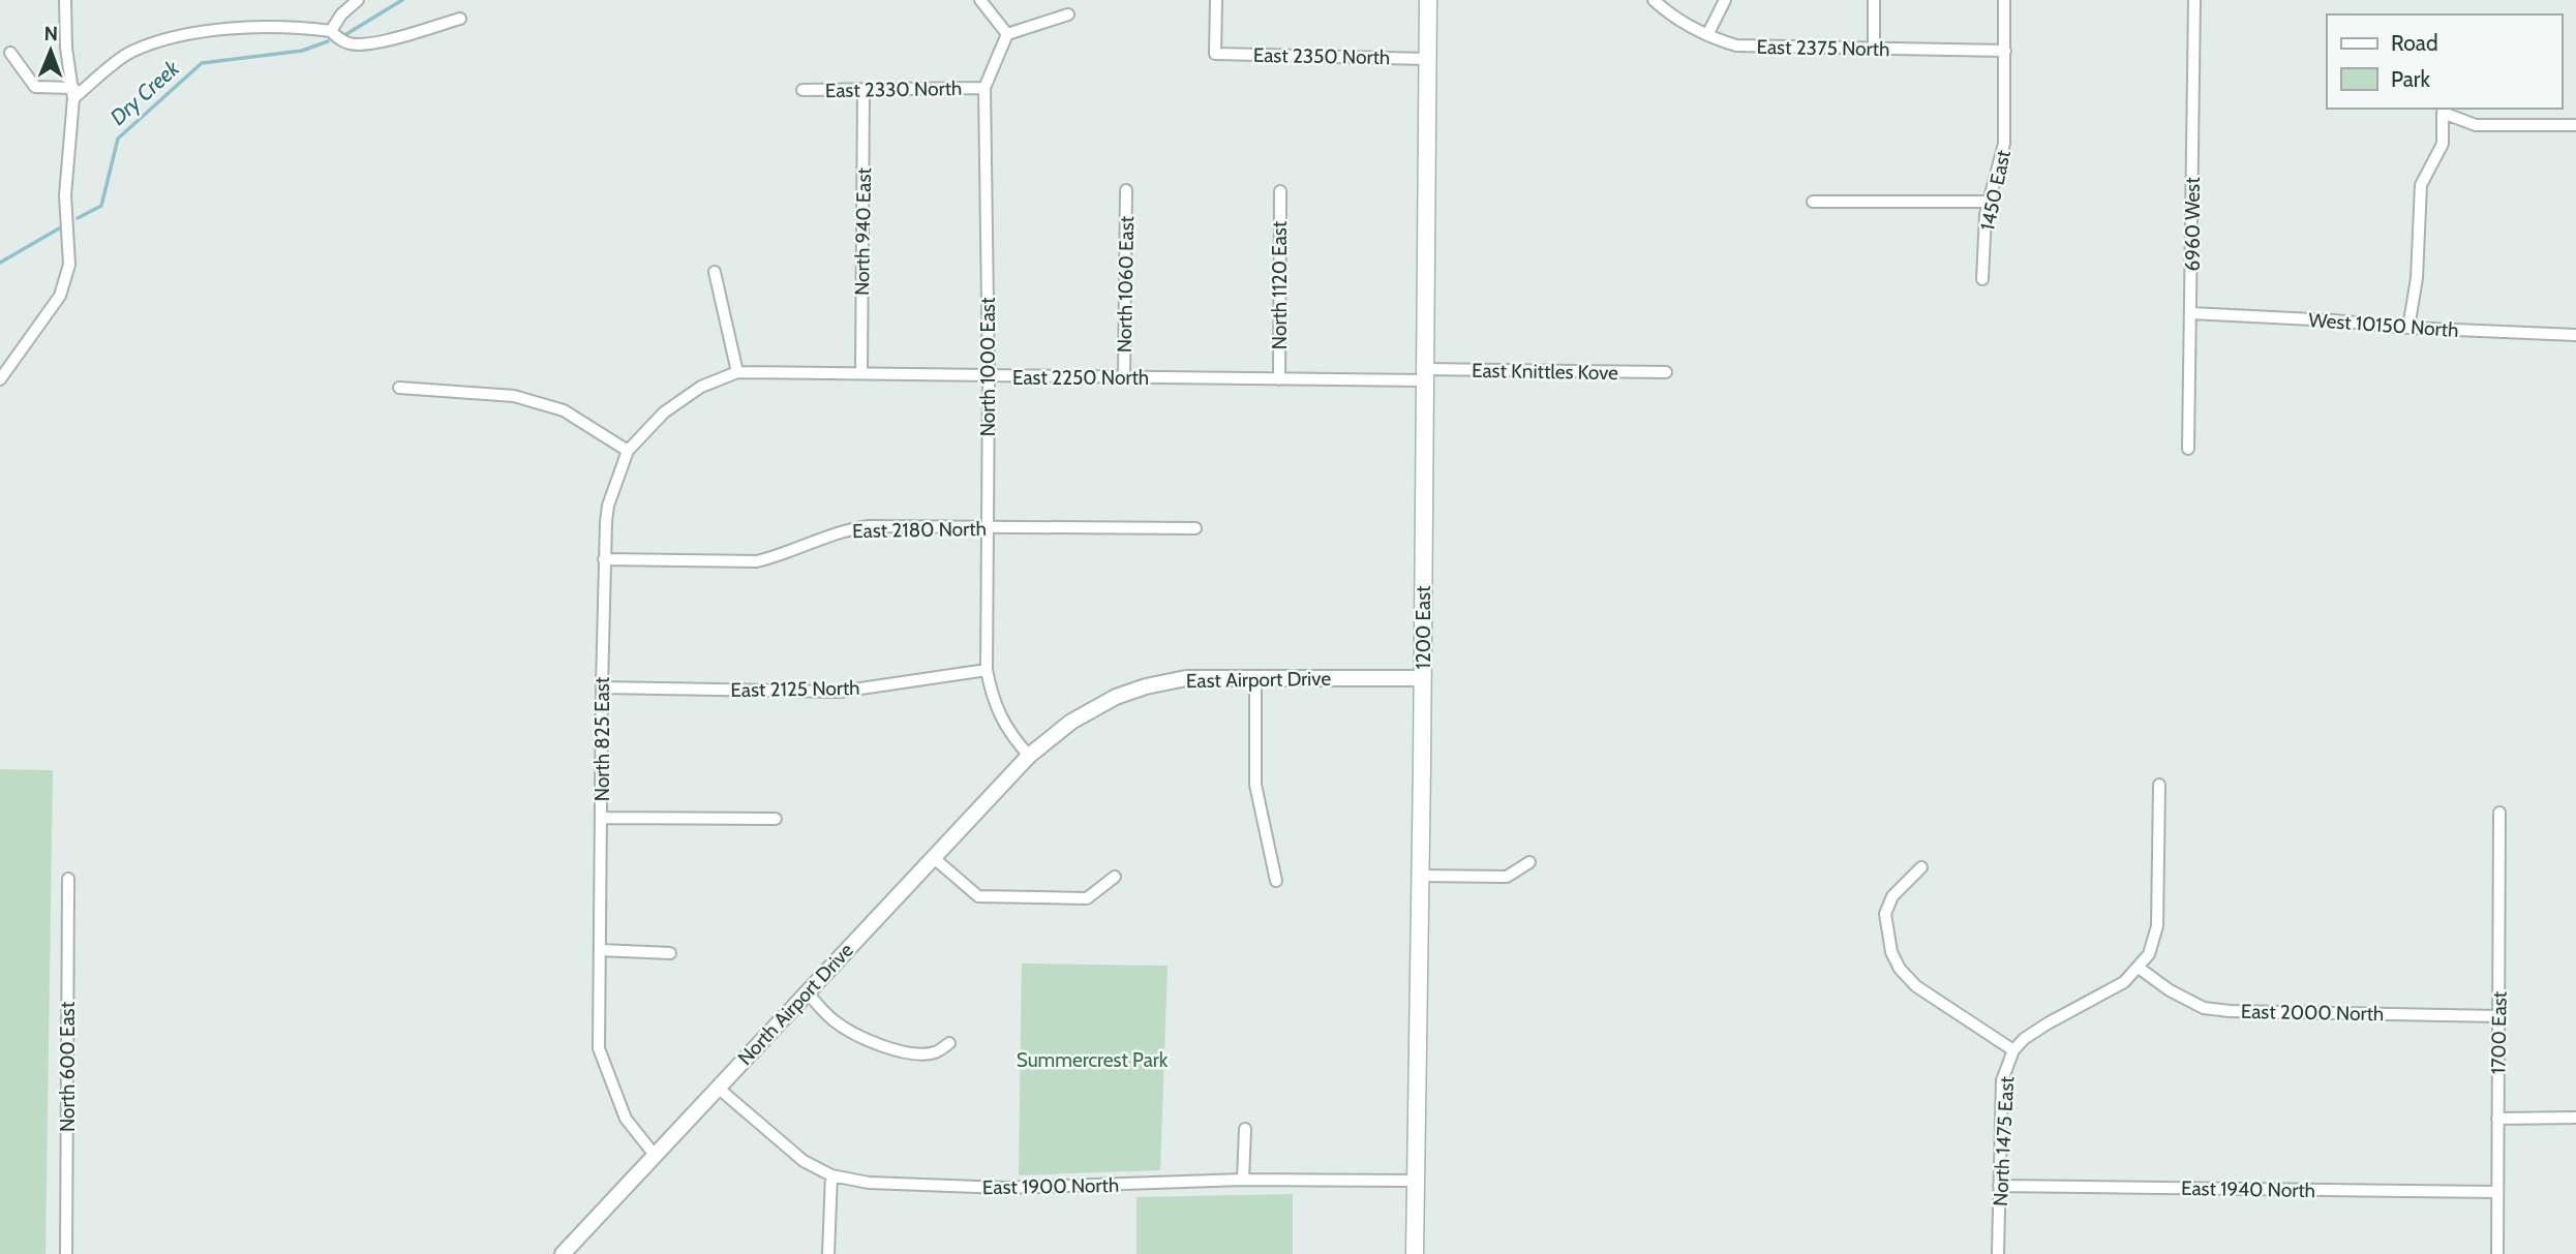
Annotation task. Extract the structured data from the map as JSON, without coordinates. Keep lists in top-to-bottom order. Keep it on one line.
{"streets":{"main road":["1200 East"],"street":["East 2375 North","East 2350 North","East 2330 North","1450 East","6960 West","North 940 East","North 1060 East","North 1120 East","West 10150 North","North 1000 East","East Knittles Kove","East 2250 North","East 2180 North","East Airport Drive","East 2125 North","North 825 East","North Airport Drive","East 2000 North","1700 East","North 600 East","North 1475 East","East 1900 North","East 1940 North"]},"crossings":[["East 2375 North","1450 East"],["East 2350 North","1200 East"],["East 2330 North","North 940 East"],["East 2330 North","North 1000 East"],["6960 West","West 10150 North"],["North 940 East","East 2250 North"],["North 1060 East","East 2250 North"],["North 1120 East","East 2250 North"],["North 1000 East","East 2250 North"],["North 1000 East","East 2180 North"],["North 1000 East","East Airport Drive"],["North 1000 East","East 2125 North"],["North 1000 East","North Airport Drive"],["East Knittles Kove","East 2250 North"],["East Knittles Kove","1200 East"],["East 2250 North","1200 East"],["East 2250 North","North 825 East"],["East 2180 North","North 825 East"],["1200 East","East Airport Drive"],["1200 East","East 1900 North"],["East Airport Drive","North Airport Drive"],["East 2125 North","North 825 East"],["North 825 East","North Airport Drive"],["North Airport Drive","East 1900 North"],["East 2000 North","1700 East"],["East 2000 North","North 1475 East"],["1700 East","East 1940 North"],["North 1475 East","East 1940 North"]],"water":["Dry Creek"],"parks":["Summercrest Park"],"legend":["Road","Park"],"north":"top"}
